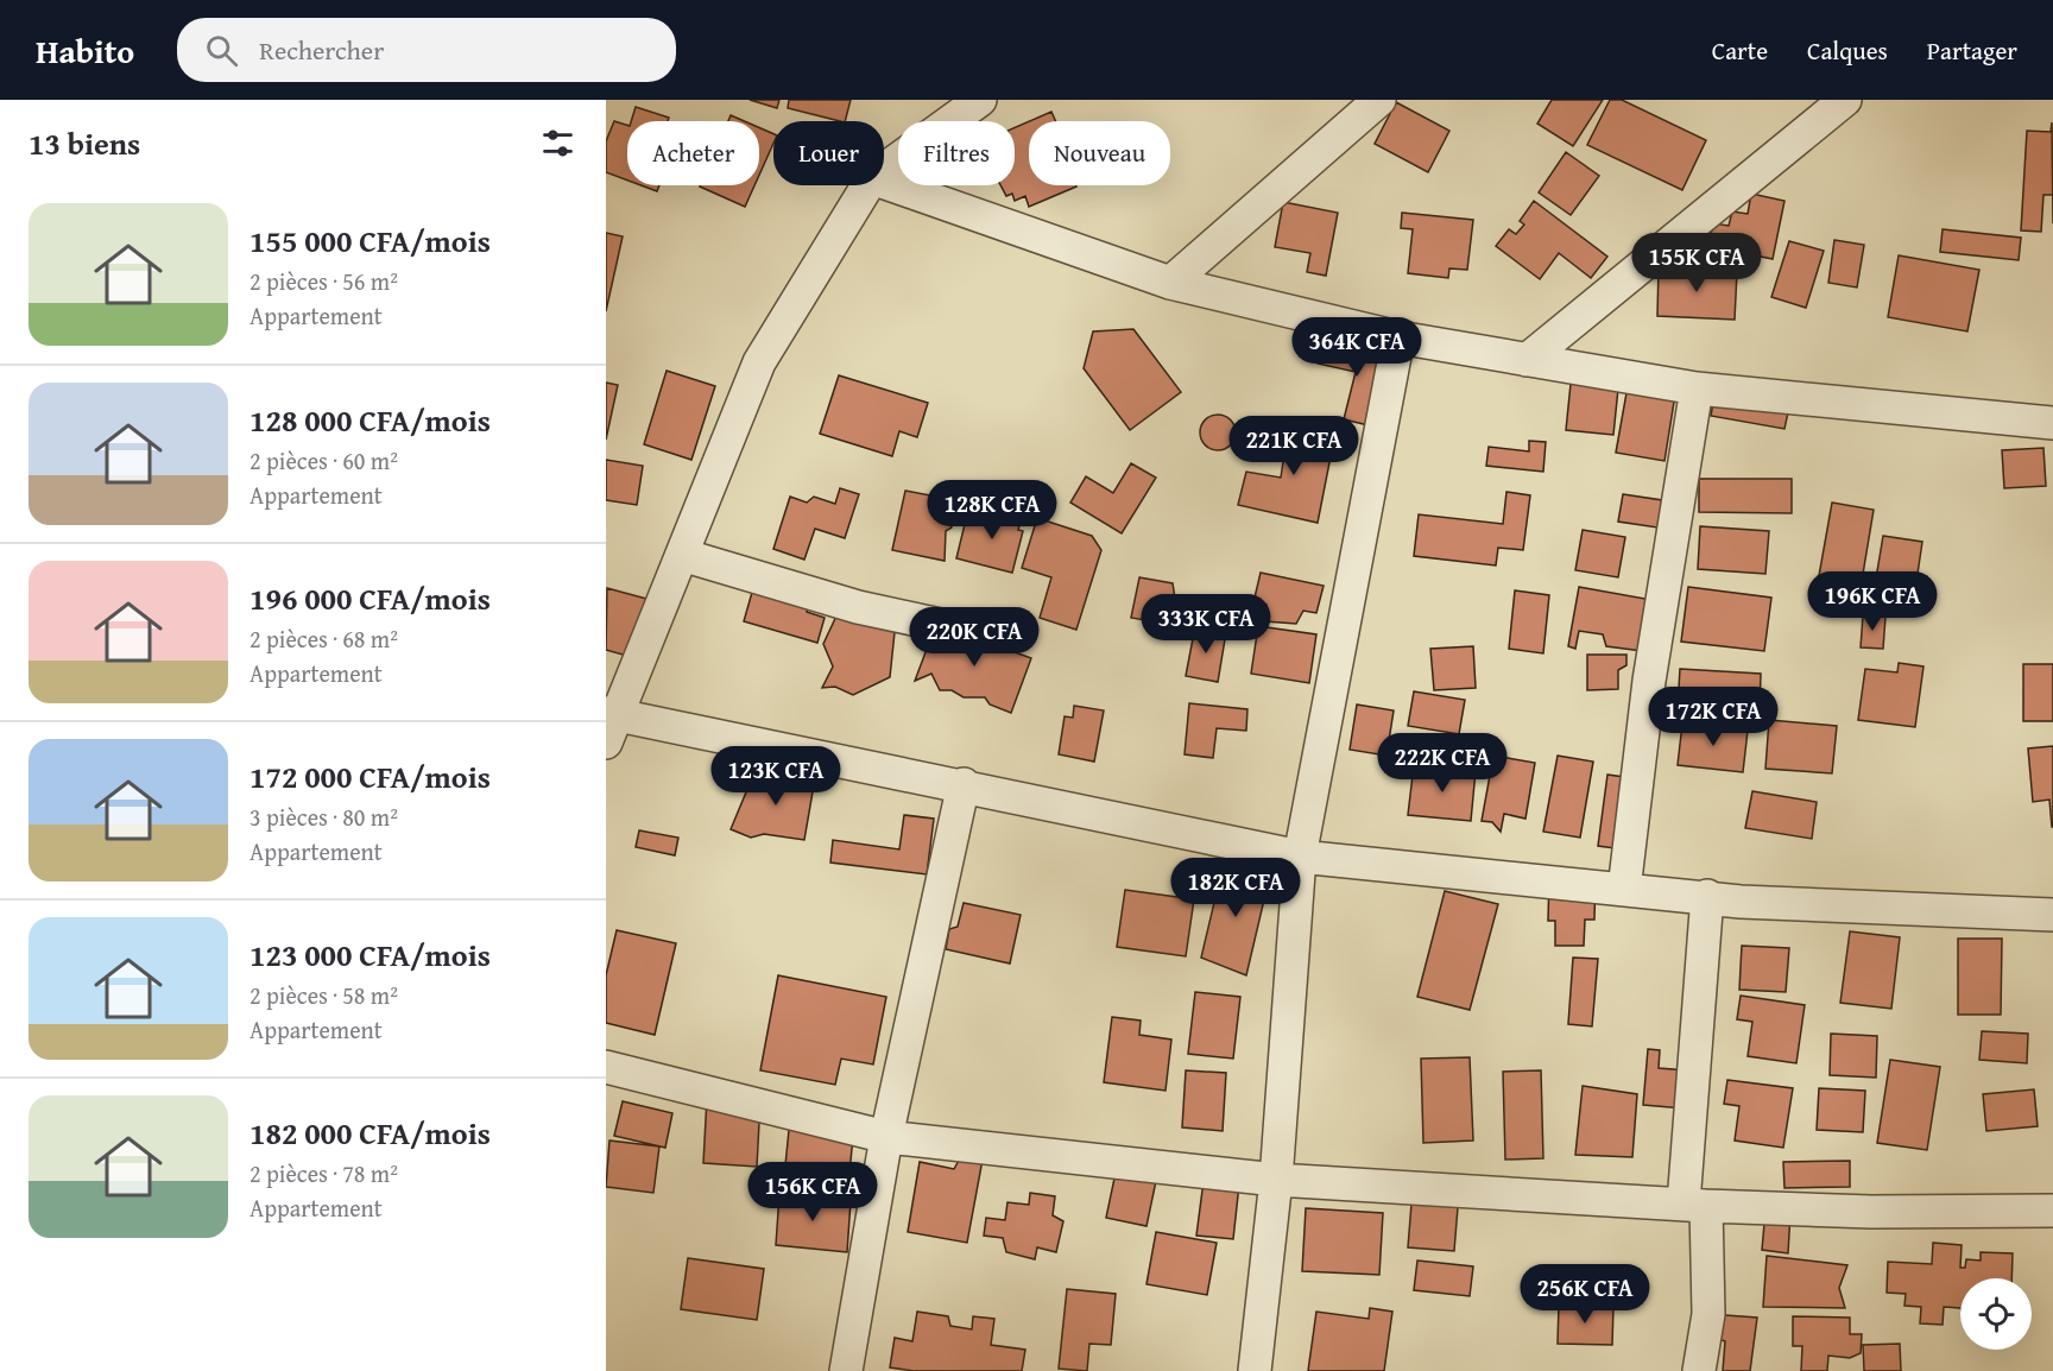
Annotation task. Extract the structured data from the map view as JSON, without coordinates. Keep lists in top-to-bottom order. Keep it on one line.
{"page":{"header":"Habito","search":"Rechercher","nav":["Carte","Calques","Partager"],"heading":"13 biens","chip":["Acheter","Louer","Filtres","Nouveau"],"list":[{"name":"155 000 CFA/mois","note":"2 pièces · 56 m² · Appartement"},{"name":"128 000 CFA/mois","note":"2 pièces · 60 m² · Appartement"},{"name":"196 000 CFA/mois","note":"2 pièces · 68 m² · Appartement"},{"name":"172 000 CFA/mois","note":"3 pièces · 80 m² · Appartement"},{"name":"123 000 CFA/mois","note":"2 pièces · 58 m² · Appartement"},{"name":"182 000 CFA/mois","note":"2 pièces · 78 m² · Appartement"}],"price":["155K CFA","364K CFA","221K CFA","128K CFA","196K CFA","333K CFA","220K CFA","172K CFA","222K CFA","123K CFA","182K CFA","156K CFA","256K CFA"]}}
